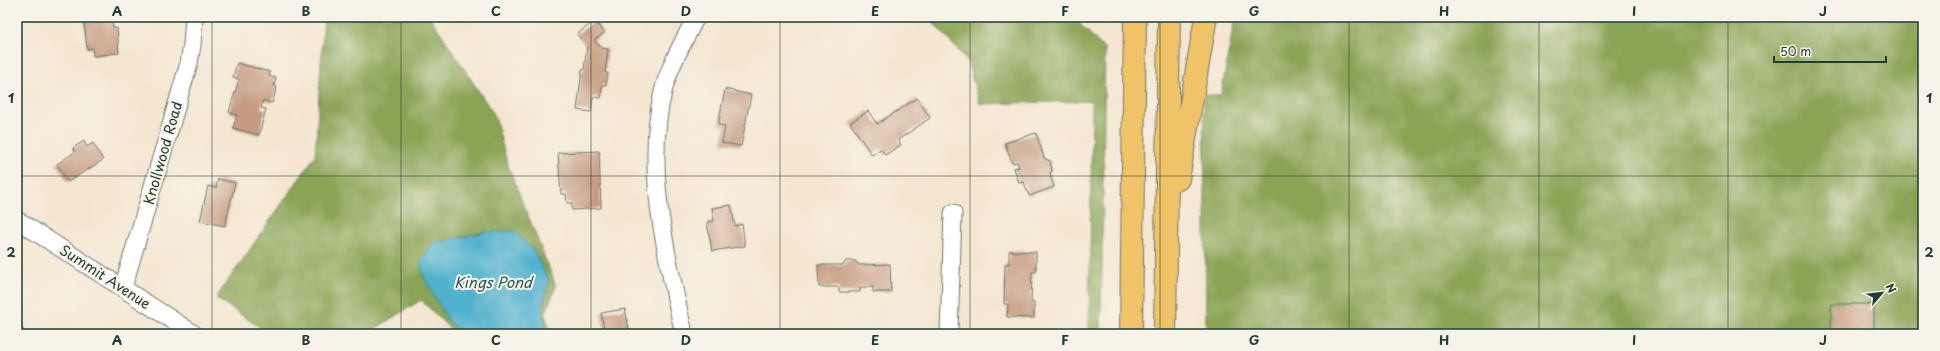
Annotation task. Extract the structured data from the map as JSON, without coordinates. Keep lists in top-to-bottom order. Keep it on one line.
{"streets":{"street":["Knollwood Road","Summit Avenue"]},"crossings":[["Knollwood Road","Summit Avenue"]],"water":["Kings Pond"],"scale_bar":"50 m","north":"top right","grid":{"columns":["A","B","C","D","E","F","G","H","I","J"],"rows":["1","2"]}}
